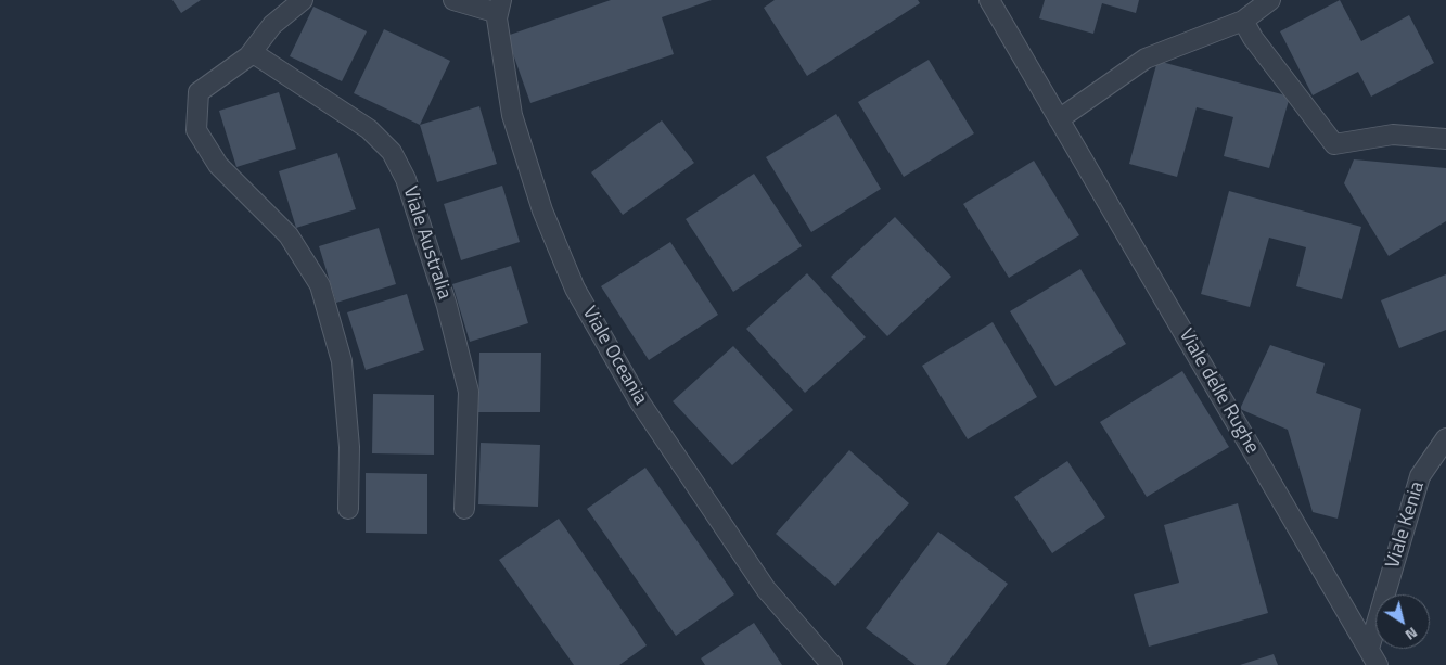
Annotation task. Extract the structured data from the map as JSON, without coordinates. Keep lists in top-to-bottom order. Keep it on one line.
{"streets":{"street":["Viale Australia","Viale Oceania","Viale delle Rughe","Viale Kenia"]},"crossings":[["Viale delle Rughe","Viale Kenia"]],"north":"bottom right"}
